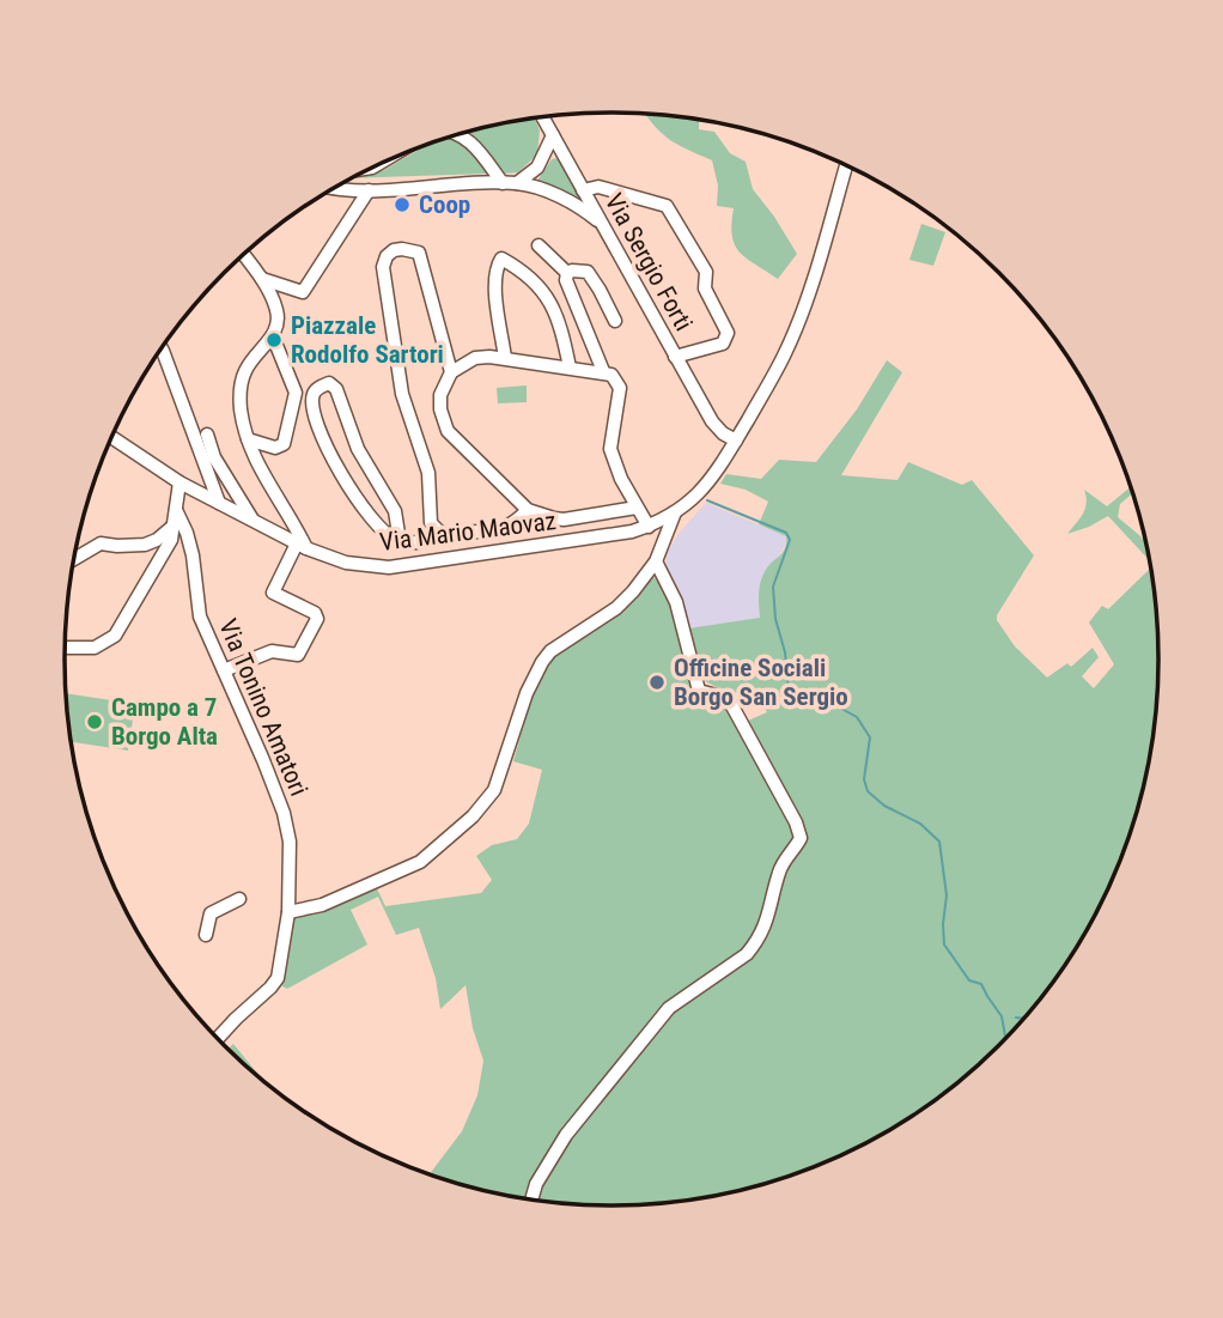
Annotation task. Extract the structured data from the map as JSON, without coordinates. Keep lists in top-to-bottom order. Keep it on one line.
{"streets":{"street":["Via Sergio Forti","Via Mario Maovaz","Via Tonino Amatori"]},"crossings":[["Via Sergio Forti","Via Mario Maovaz"]],"places":["Coop","Piazzale Rodolfo Sartori","Officine Sociali Borgo San Sergio","Campo a 7 Borgo Alta"]}
